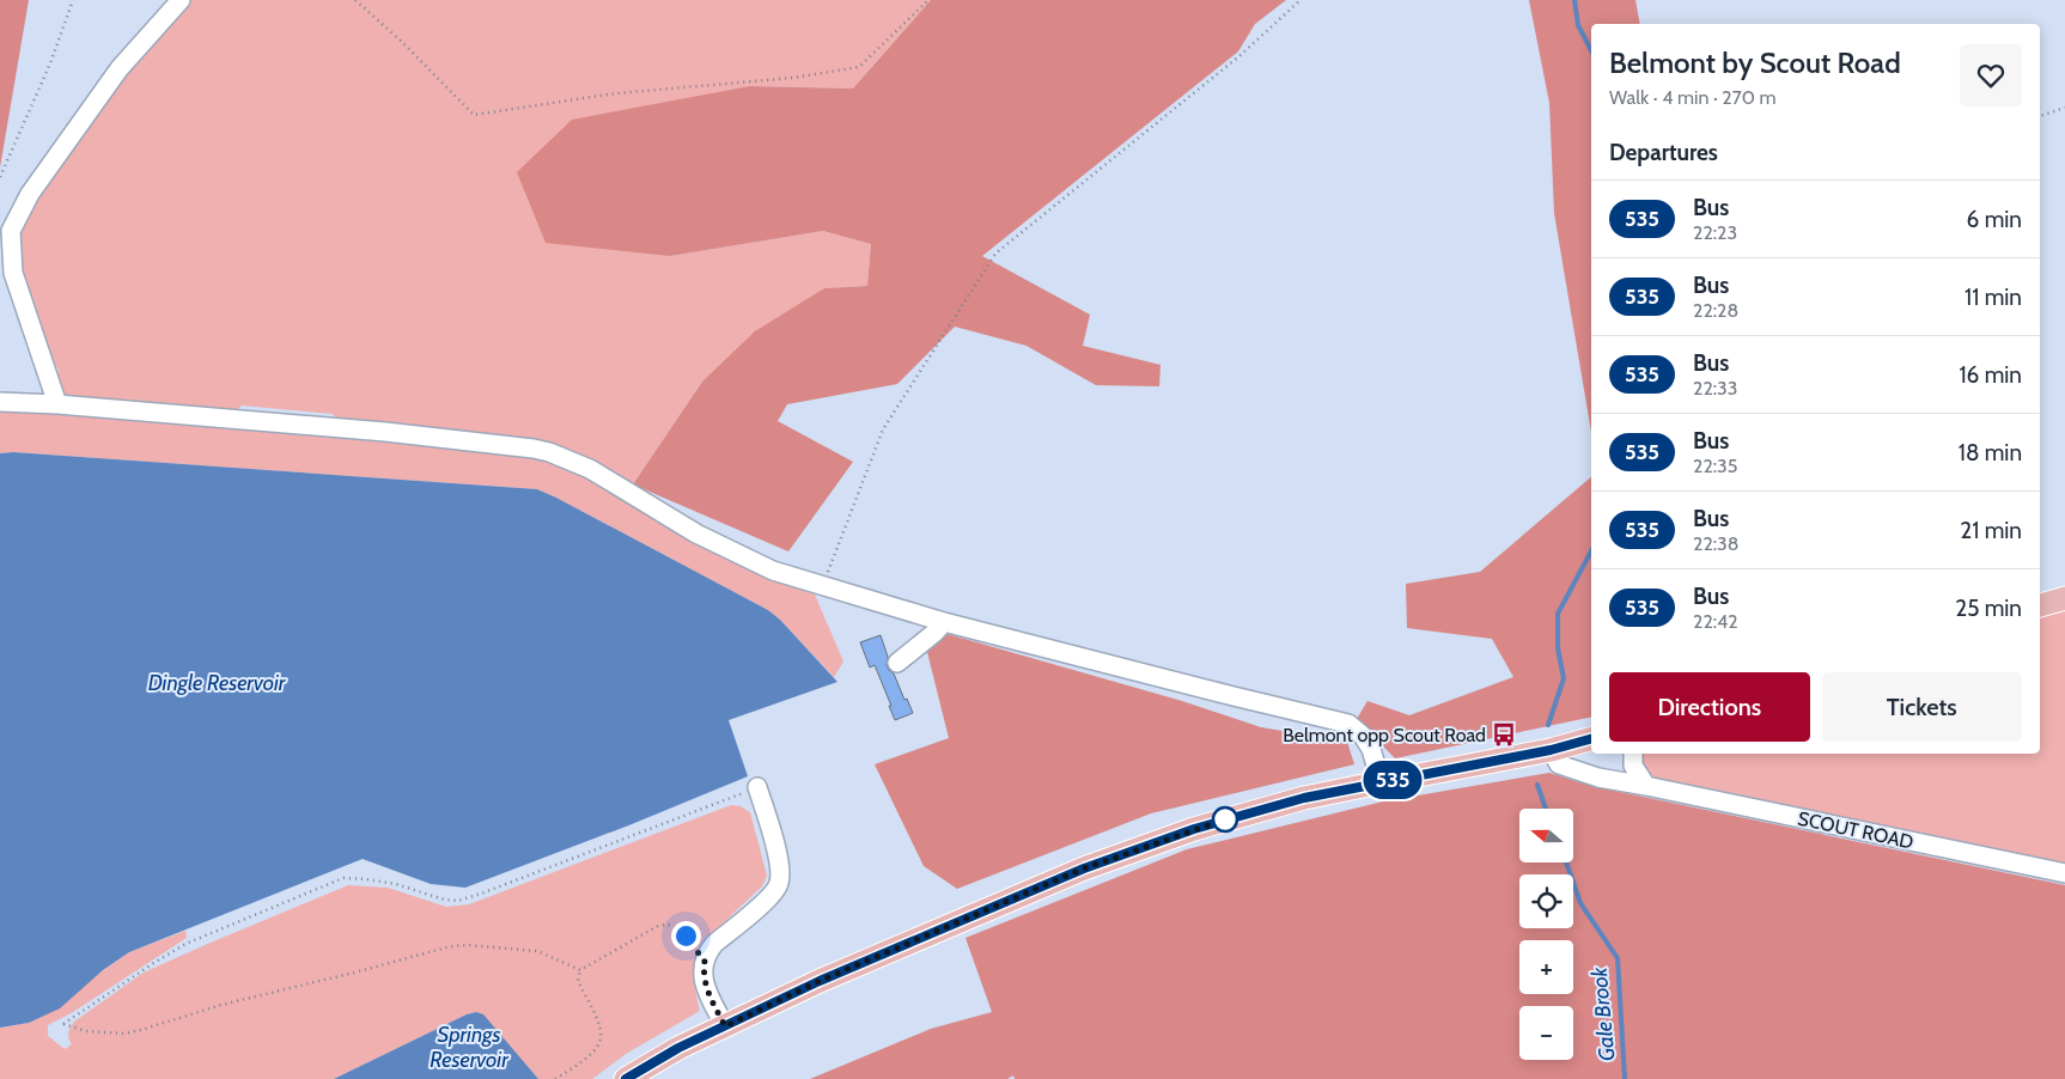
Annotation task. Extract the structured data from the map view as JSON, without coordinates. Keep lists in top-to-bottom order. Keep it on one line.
{"streets":{"street":["SCOUT ROAD"]},"water":["Dingle Reservoir","Gale Brook","Springs Reservoir"],"places":{"bus stop":["Belmont opp Scout Road"]},"lines":["bus line 535"],"north":"left","page":{"on_map":"535","heading":[["Belmont by Scout Road","Walk · 4 min · 270 m"],"Departures"],"list":[{"mark":"535","name":"Bus","note":"22:23","value":"6 min"},{"mark":"535","name":"Bus","note":"22:28","value":"11 min"},{"mark":"535","name":"Bus","note":"22:33","value":"16 min"},{"mark":"535","name":"Bus","note":"22:35","value":"18 min"},{"mark":"535","name":"Bus","note":"22:38","value":"21 min"},{"mark":"535","name":"Bus","note":"22:42","value":"25 min"}],"buttons":["Directions","Tickets"],"map_buttons":["+","−"]}}
